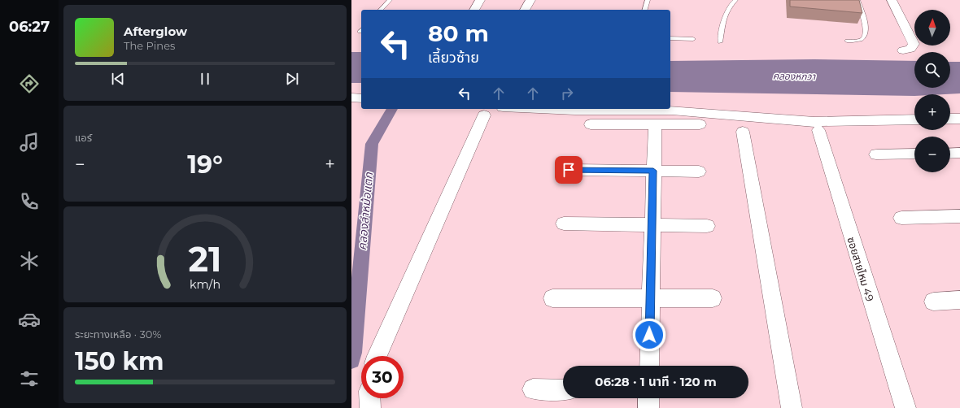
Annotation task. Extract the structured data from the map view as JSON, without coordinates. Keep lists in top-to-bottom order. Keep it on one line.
{"streets":{"street":["ซอยสายไหม 49"]},"water":["คลองหกวา","คลองลำหม้อแตก"],"north":"top","page":{"tabs":"06:27","map_buttons":["+","−"],"turn":["80 m","เลี้ยวซ้าย"],"song":["Afterglow","The Pines"],"tile":["แอร์",["ระยะทางเหลือ · 30%","150 km"]],"heat":["−","19°","+"],"limit":"30","trip":"06:28 · 1 นาที · 120 m","gauge":["21","km/h"]}}
